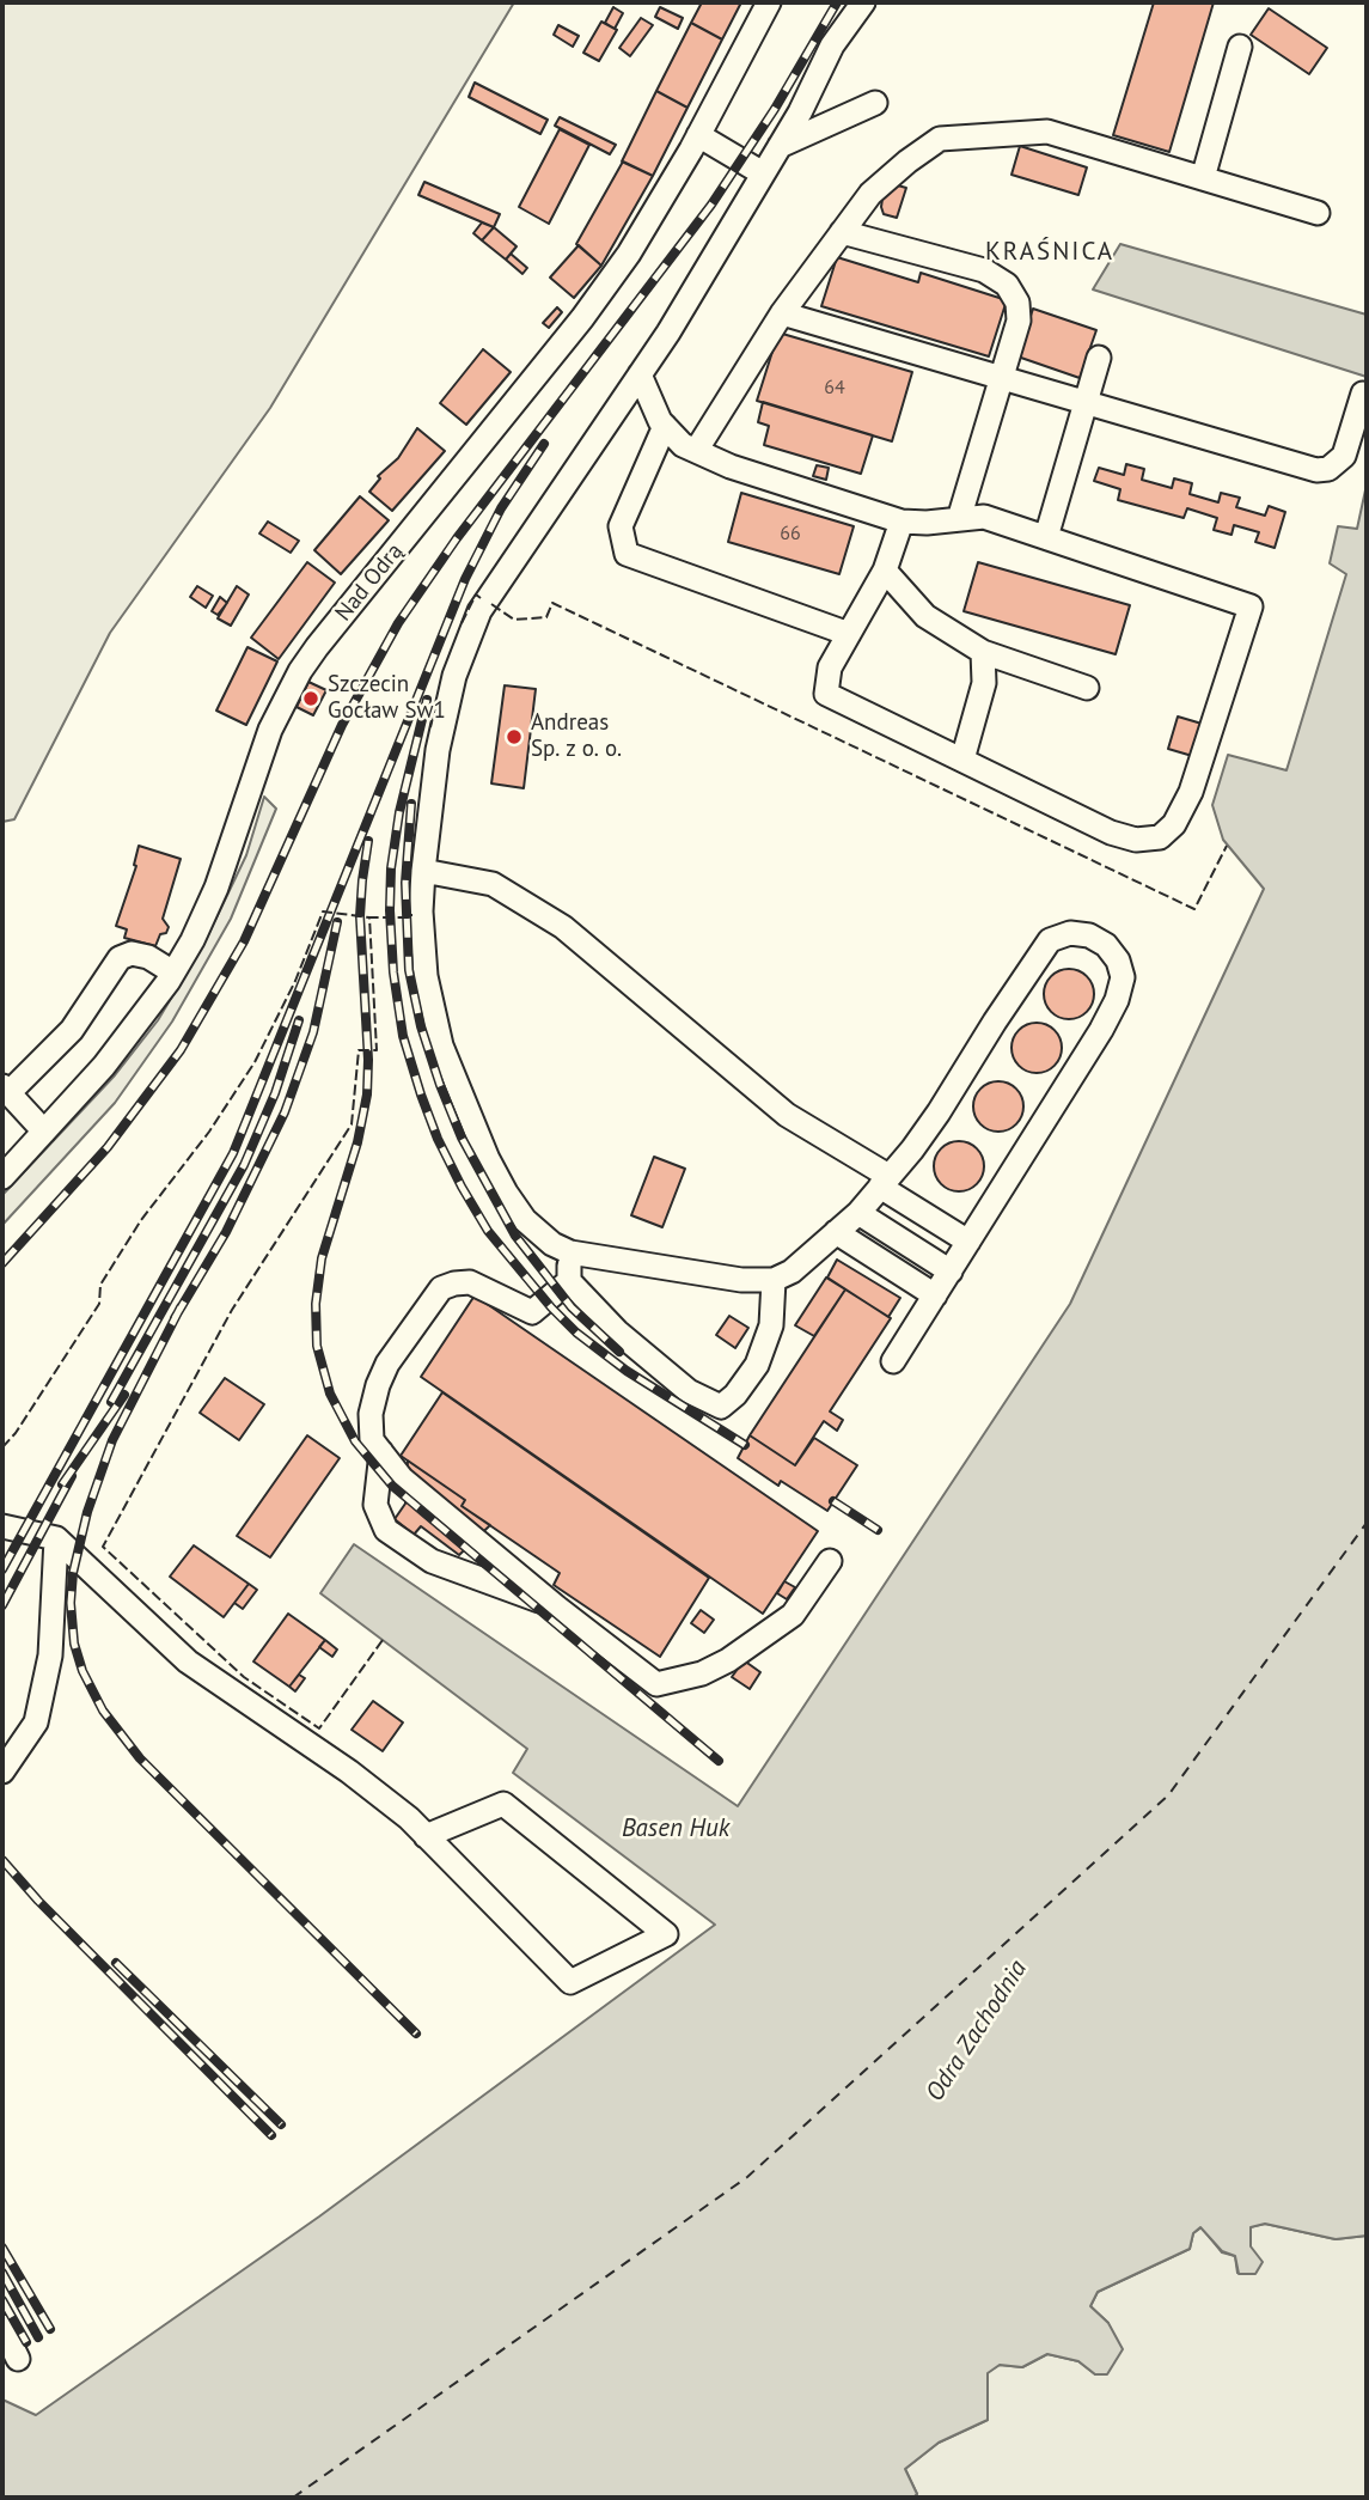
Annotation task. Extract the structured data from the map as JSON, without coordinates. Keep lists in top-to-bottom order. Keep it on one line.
{"streets":{"street":["Nad Odrą"]},"districts":["KRAŚNICA"],"water":["Basen Huk","Odra Zachodnia"],"places":["Szczecin Gocław Sw1","Andreas Sp. z o. o."],"house_numbers":["64","66"]}
